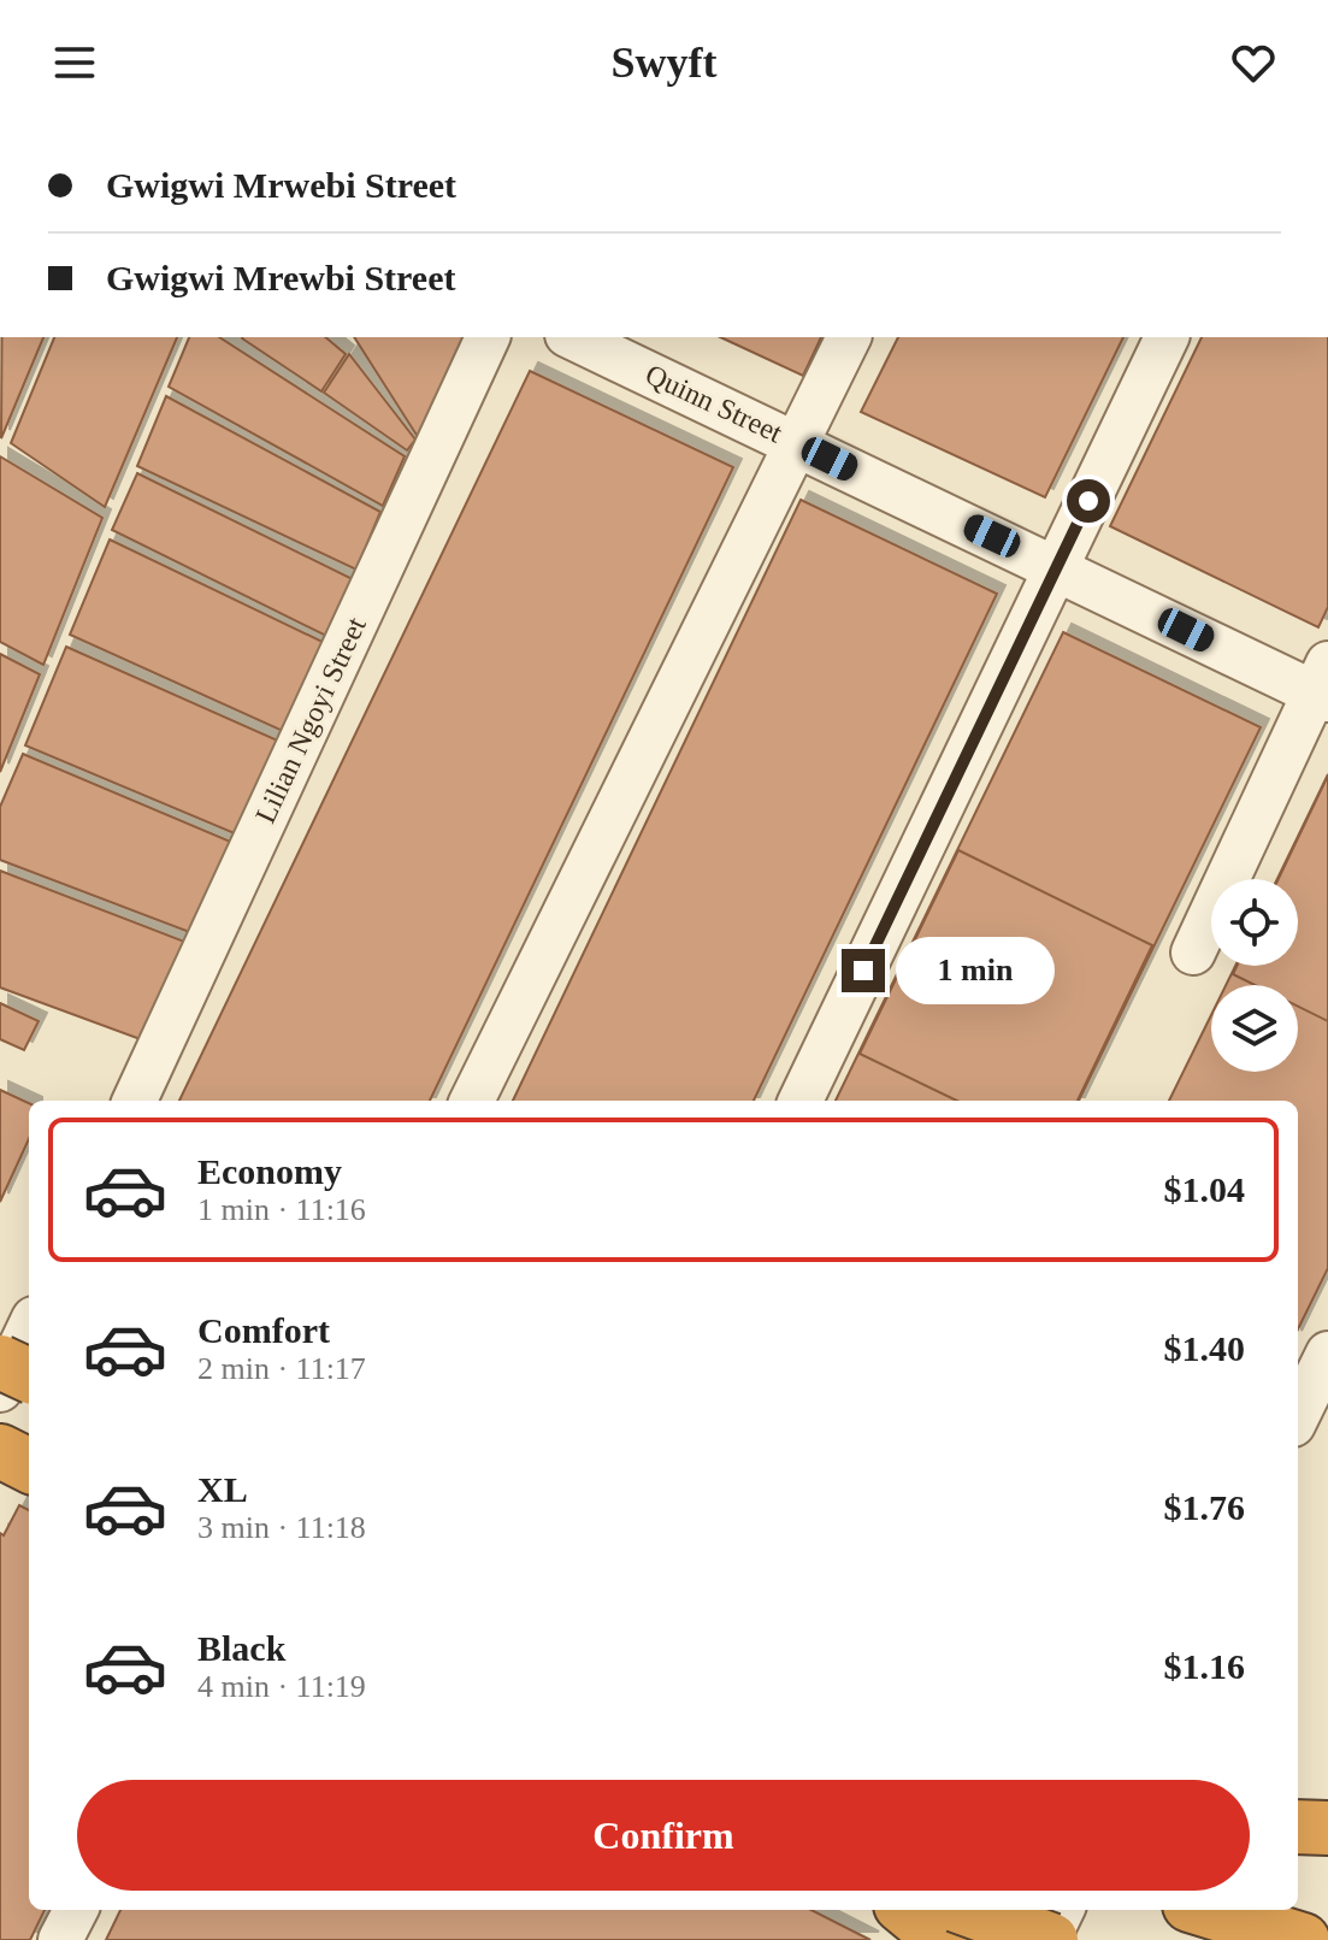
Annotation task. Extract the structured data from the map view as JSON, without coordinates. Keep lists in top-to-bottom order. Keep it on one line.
{"streets":{"street":["Quinn Street","Lilian Ngoyi Street"]},"page":{"header":"Swyft","banner":["Gwigwi Mrwebi Street","Gwigwi Mrewbi Street"],"bubble":"1 min","list":[{"name":"Economy","note":"1 min · 11:16","value":"$1.04"},{"name":"Comfort","note":"2 min · 11:17","value":"$1.40"},{"name":"XL","note":"3 min · 11:18","value":"$1.76"},{"name":"Black","note":"4 min · 11:19","value":"$1.16"}],"buttons":"Confirm"}}
